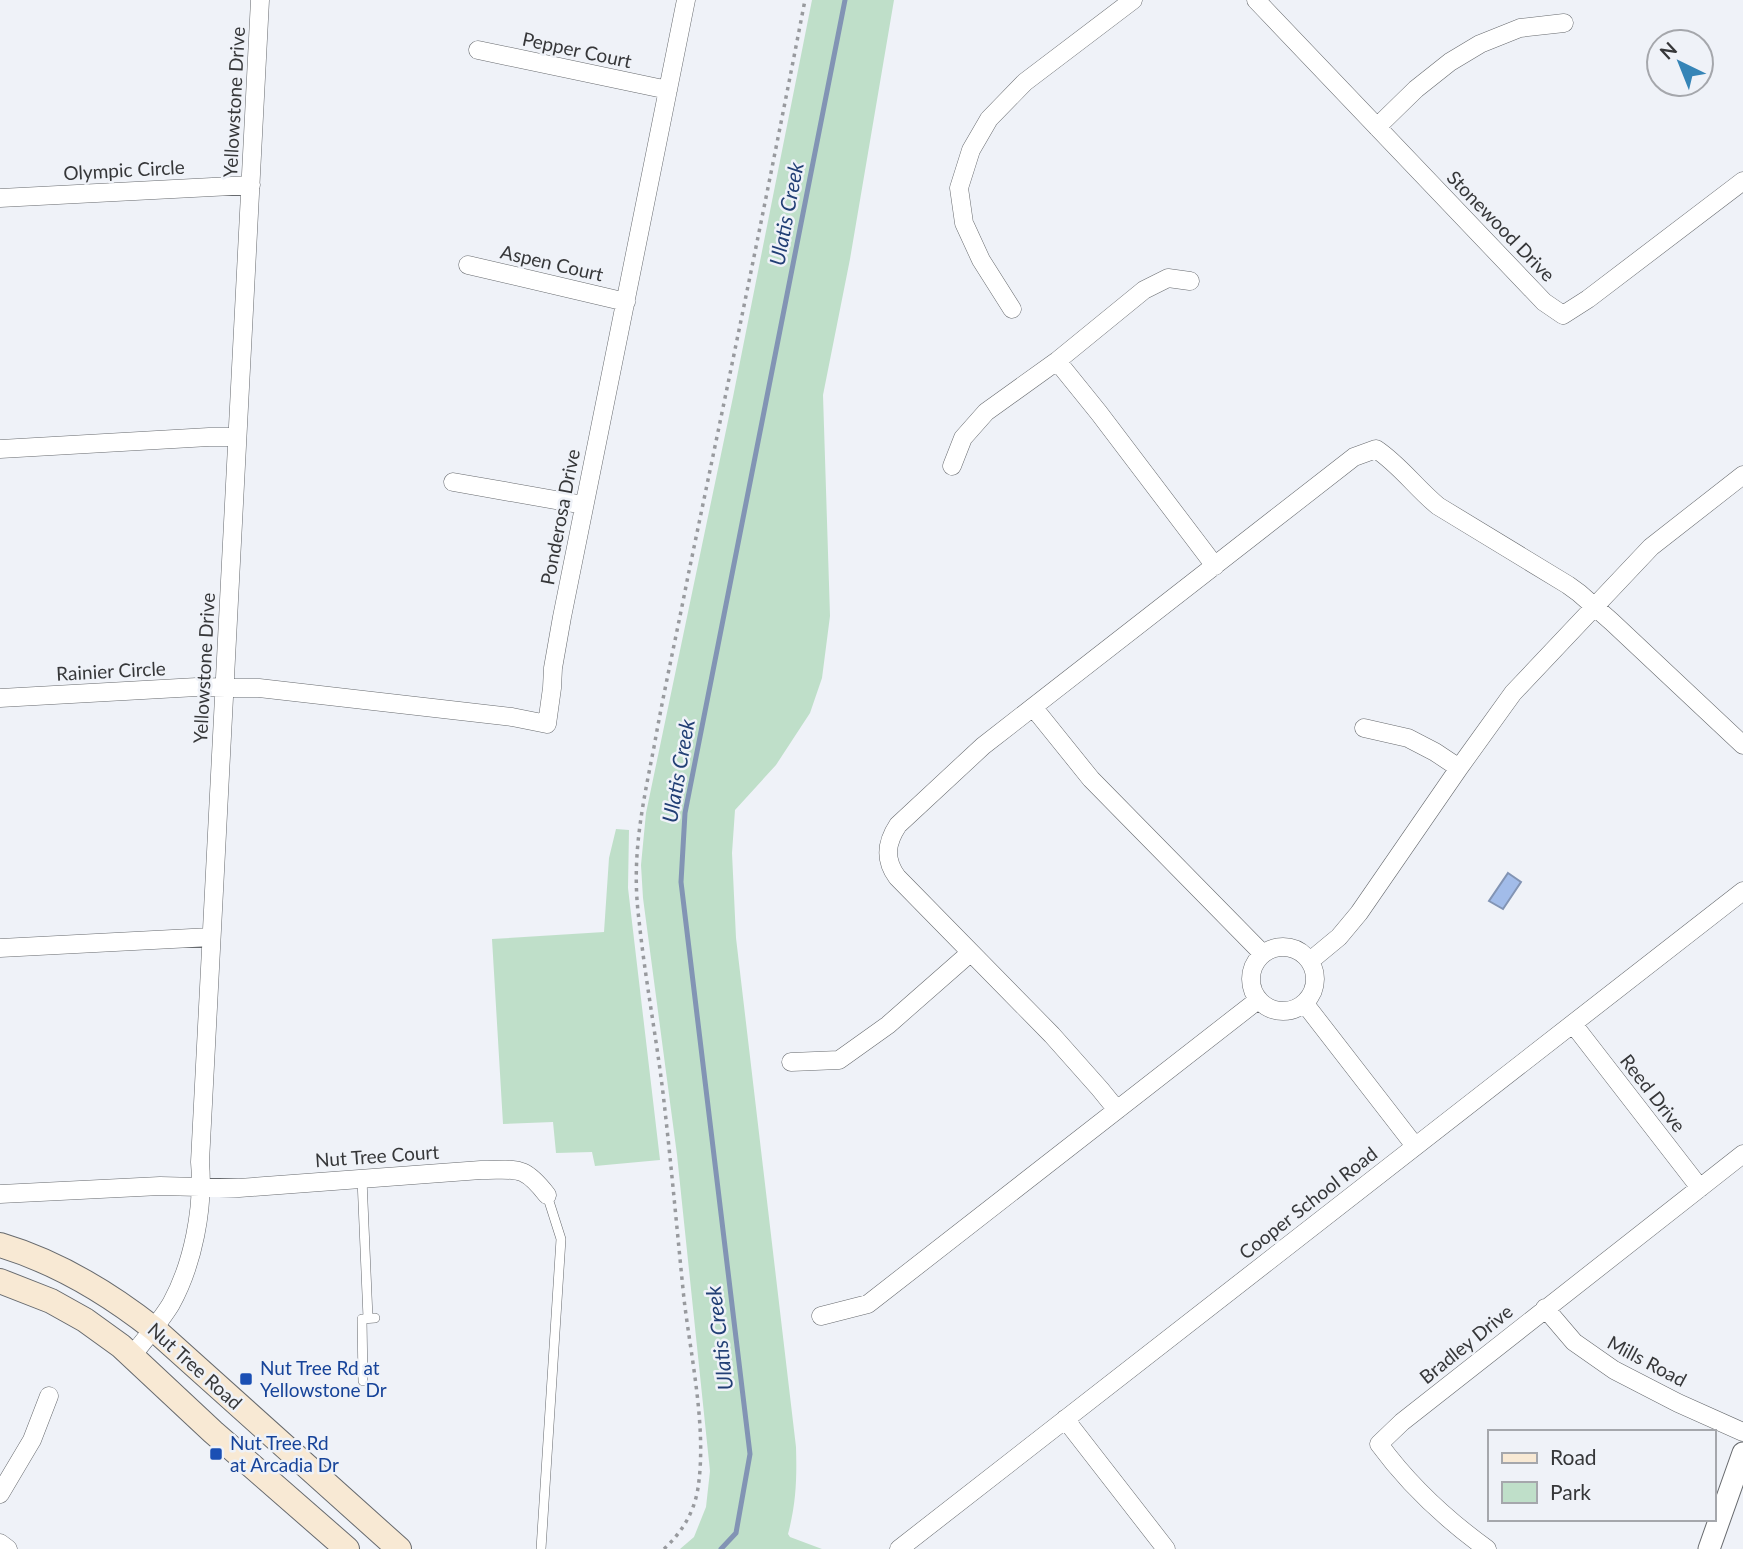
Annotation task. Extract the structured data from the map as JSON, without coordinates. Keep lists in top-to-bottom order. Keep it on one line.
{"streets":{"main road":["Nut Tree Road"],"street":["Pepper Court","Yellowstone Drive","Olympic Circle","Stonewood Drive","Aspen Court","Ponderosa Drive","Rainier Circle","Reed Drive","Nut Tree Court","Cooper School Road","Bradley Drive","Mills Road"]},"crossings":[["Pepper Court","Ponderosa Drive"],["Yellowstone Drive","Olympic Circle"],["Yellowstone Drive","Ponderosa Drive"],["Yellowstone Drive","Rainier Circle"],["Yellowstone Drive","Nut Tree Court"],["Yellowstone Drive","Nut Tree Road"],["Aspen Court","Ponderosa Drive"],["Ponderosa Drive","Rainier Circle"],["Reed Drive","Cooper School Road"],["Reed Drive","Bradley Drive"],["Bradley Drive","Mills Road"]],"water":["Ulatis Creek"],"places":{"transit":["Nut Tree Rd at Yellowstone Dr","Nut Tree Rd at Arcadia Dr"]},"legend":["Road","Park"],"north":"top left"}
